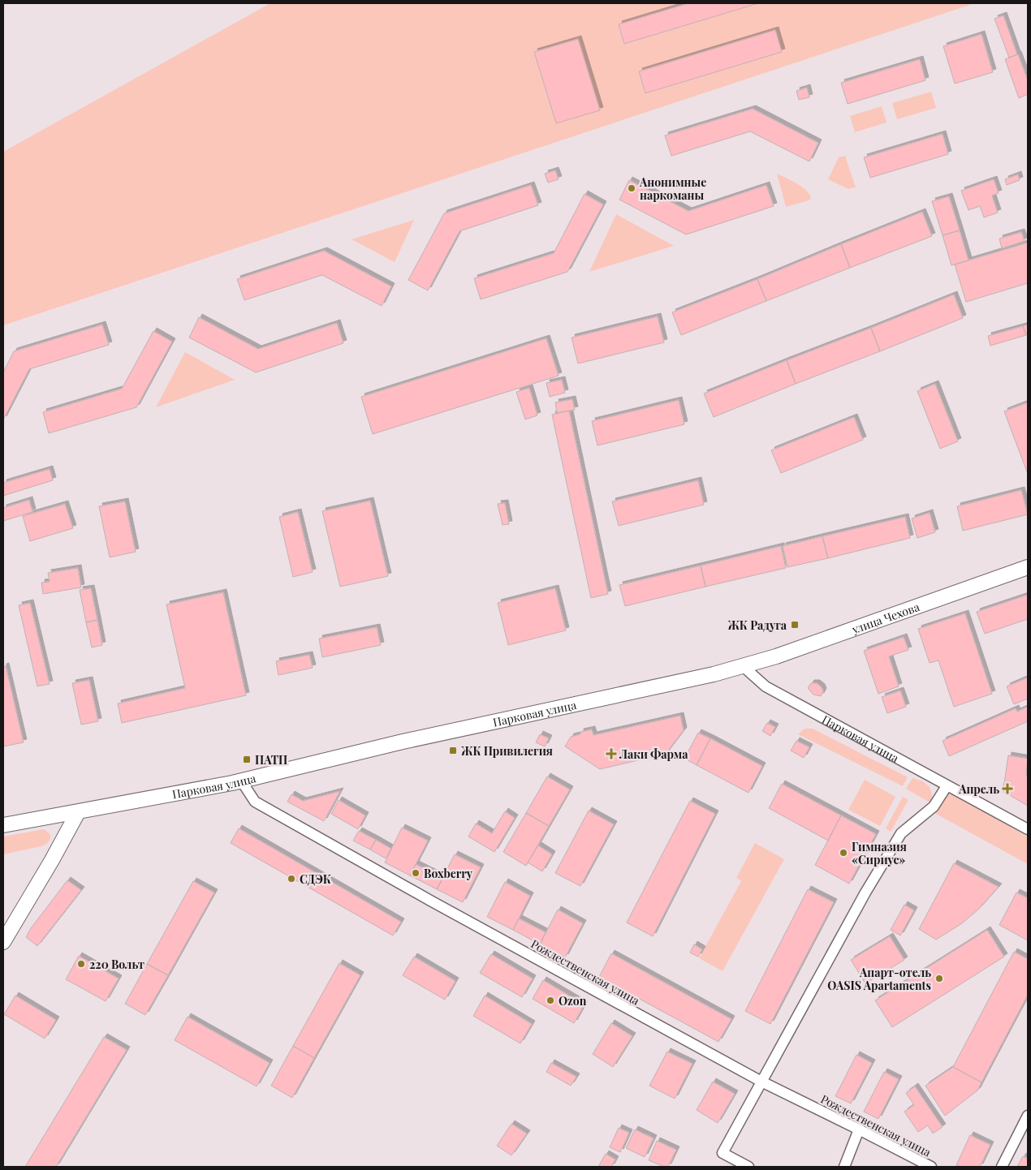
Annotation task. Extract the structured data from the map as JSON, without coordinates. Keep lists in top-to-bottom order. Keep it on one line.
{"streets":{"main road":["улица Чехова","Парковая улица"],"street":["Рождественская улица"]},"crossings":[["улица Чехова","Парковая улица"],["Парковая улица","Рождественская улица"]],"places":{"other":["Анонимные наркоманы","Гимназия «Сириус»","Boxberry","СДЭК","220 Вольт","Апарт-отель OASIS Apartaments","Ozon"],"transit":["ЖК Радуга","ЖК Привилегия","ПАТП"],"health":["Лаки Фарма","Апрель"]}}
